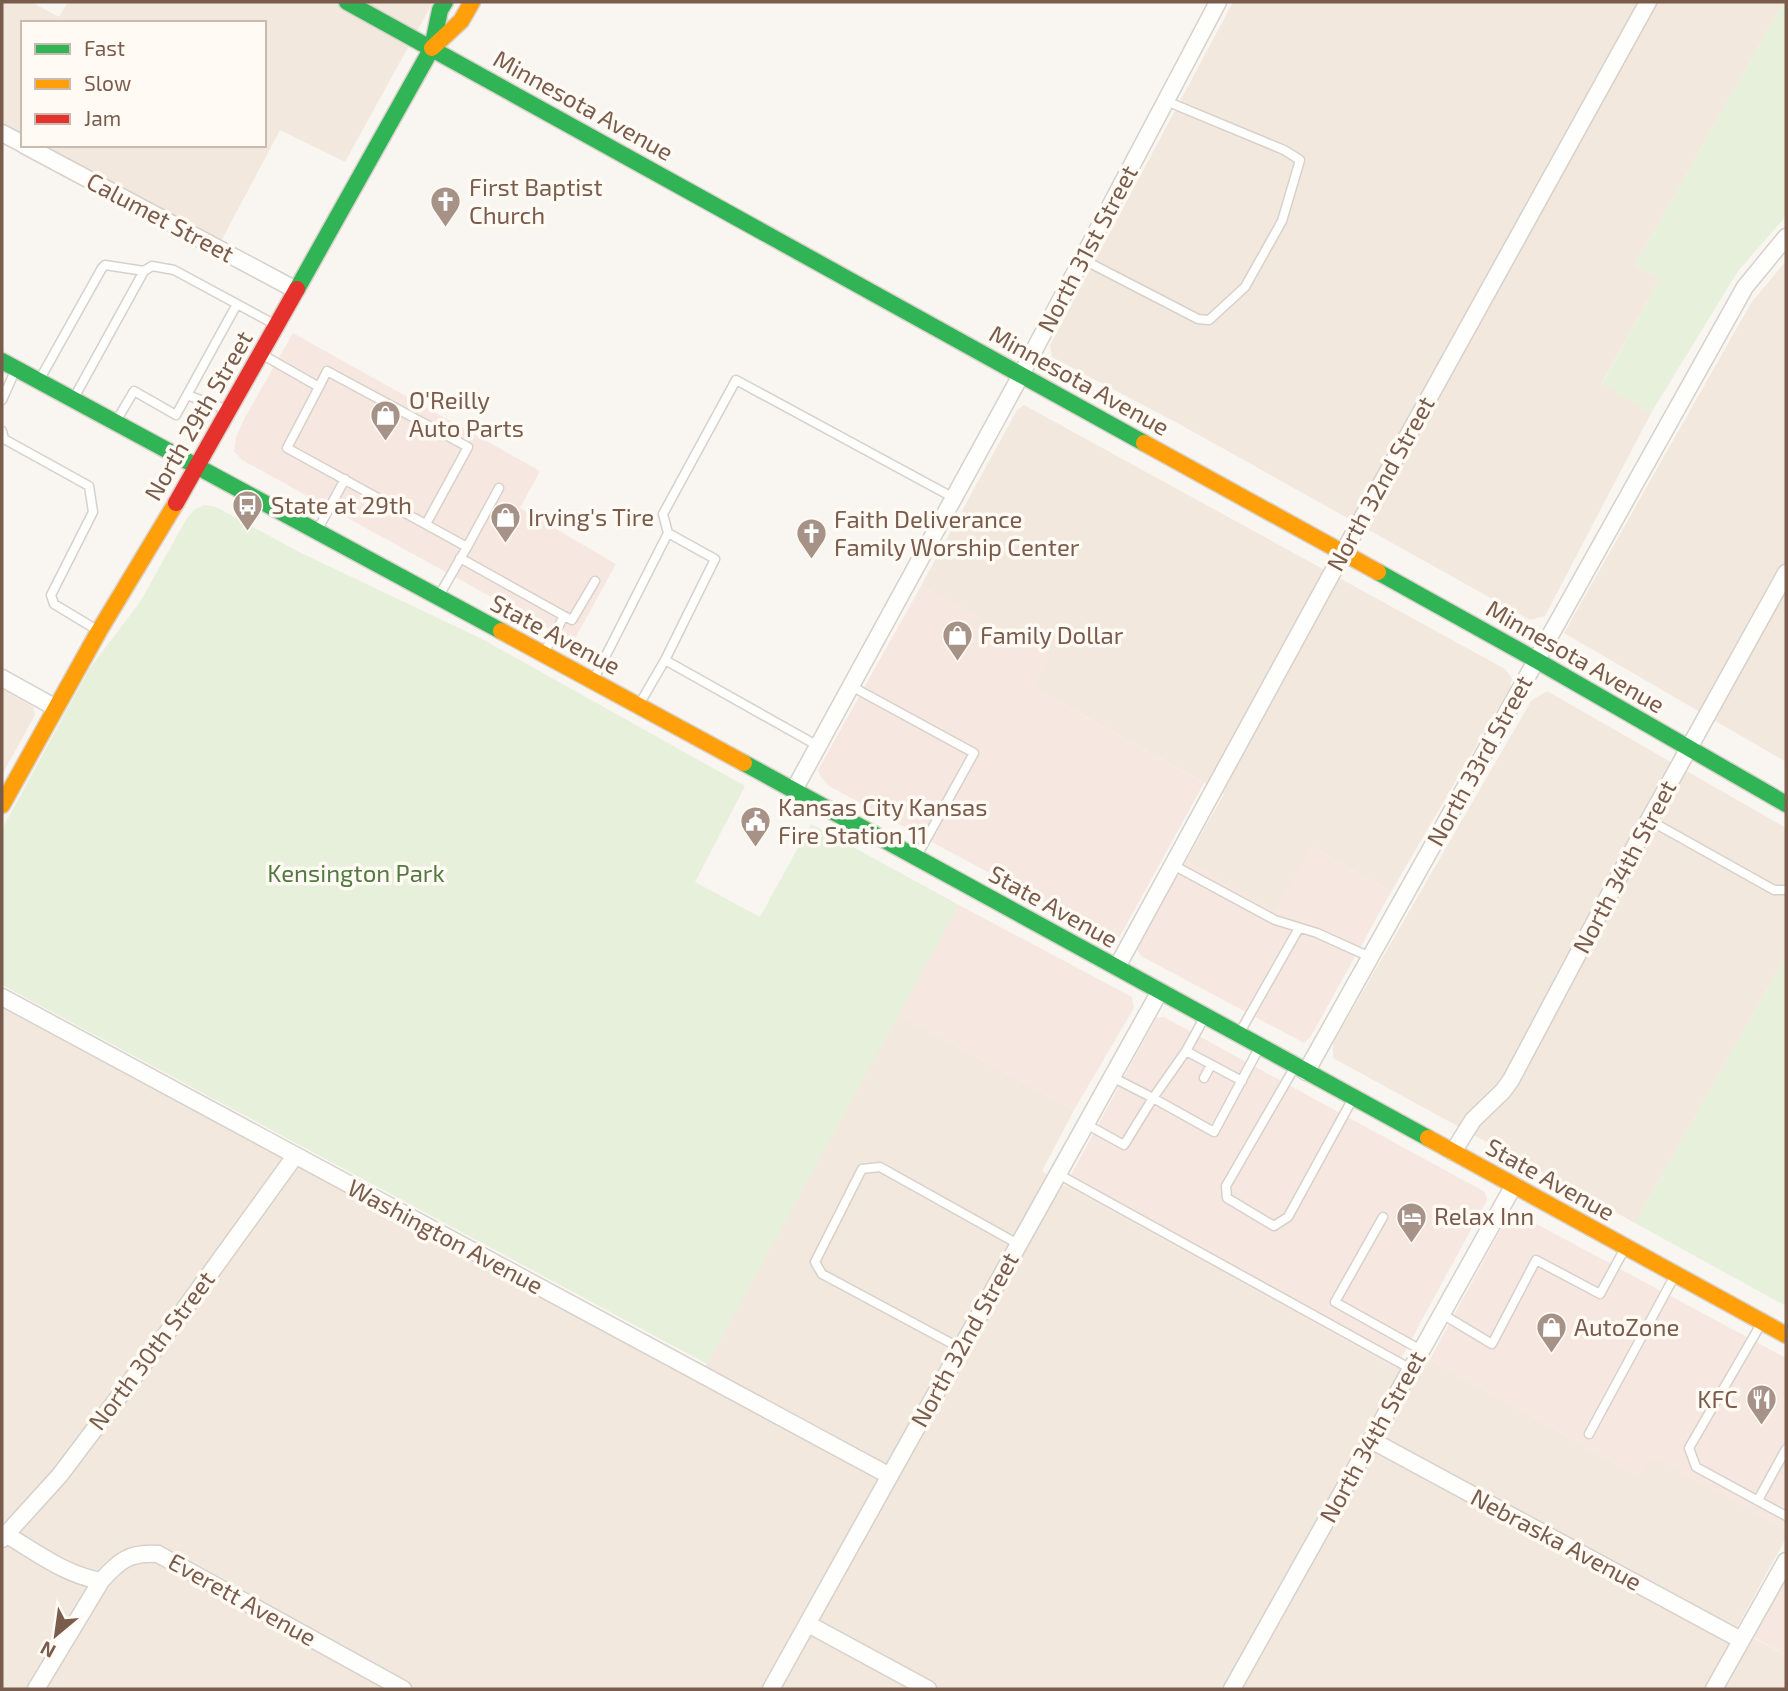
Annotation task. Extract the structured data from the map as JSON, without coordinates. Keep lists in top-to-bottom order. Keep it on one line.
{"streets":{"main road":["Minnesota Avenue","North 29th Street","State Avenue"],"street":["Calumet Street","North 31st Street","North 32nd Street","North 33rd Street","North 34th Street","Washington Avenue","North 30th Street","Nebraska Avenue","Everett Avenue"]},"crossings":[["Minnesota Avenue","North 31st Street"],["Minnesota Avenue","North 29th Street"],["Minnesota Avenue","North 32nd Street"],["Minnesota Avenue","North 33rd Street"],["Minnesota Avenue","North 34th Street"],["Calumet Street","North 29th Street"],["North 31st Street","State Avenue"],["North 29th Street","State Avenue"],["North 32nd Street","State Avenue"],["North 32nd Street","Washington Avenue"],["State Avenue","North 33rd Street"],["State Avenue","North 34th Street"],["North 34th Street","Nebraska Avenue"],["Washington Avenue","North 30th Street"]],"parks":["Kensington Park"],"places":{"church":["First Baptist Church","Faith Deliverance Family Worship Center"],"shop":["O'Reilly Auto Parts","Irving's Tire","Family Dollar","AutoZone"],"bus stop":["State at 29th"],"public building":["Kansas City Kansas Fire Station 11"],"hotel":["Relax Inn"],"restaurant":["KFC"]},"legend":["Fast","Slow","Jam"],"north":"bottom left"}
